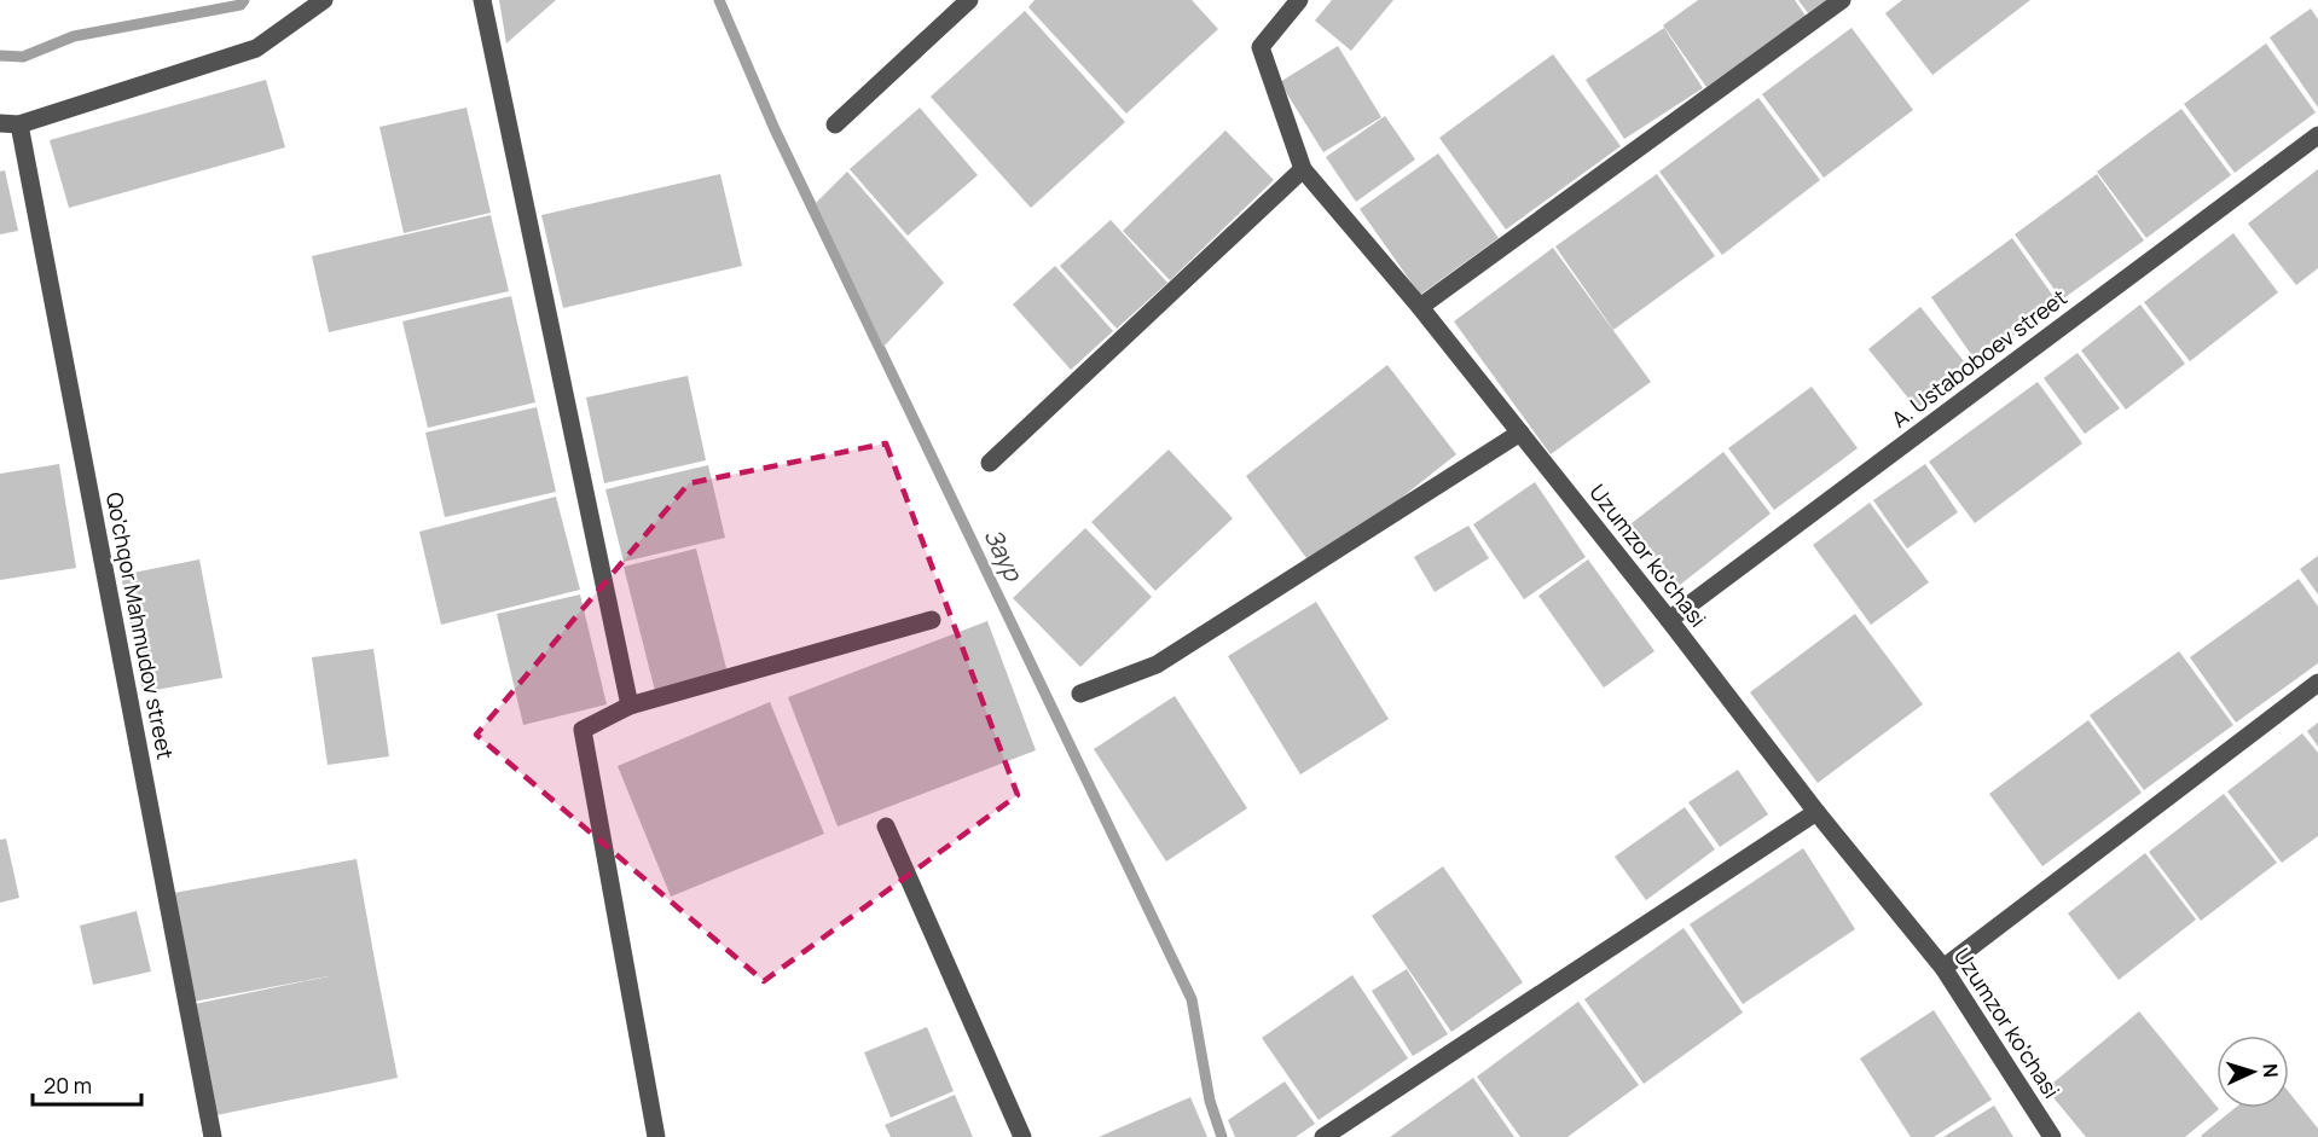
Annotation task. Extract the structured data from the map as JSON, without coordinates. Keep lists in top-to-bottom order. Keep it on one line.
{"streets":{"street":["A. Ustaboboev street","Uzumzor ko'chasi","Qo'chqor Mahmudov street"]},"crossings":[["A. Ustaboboev street","Uzumzor ko'chasi"]],"water":["Заур"],"scale_bar":"20 m","north":"right"}
